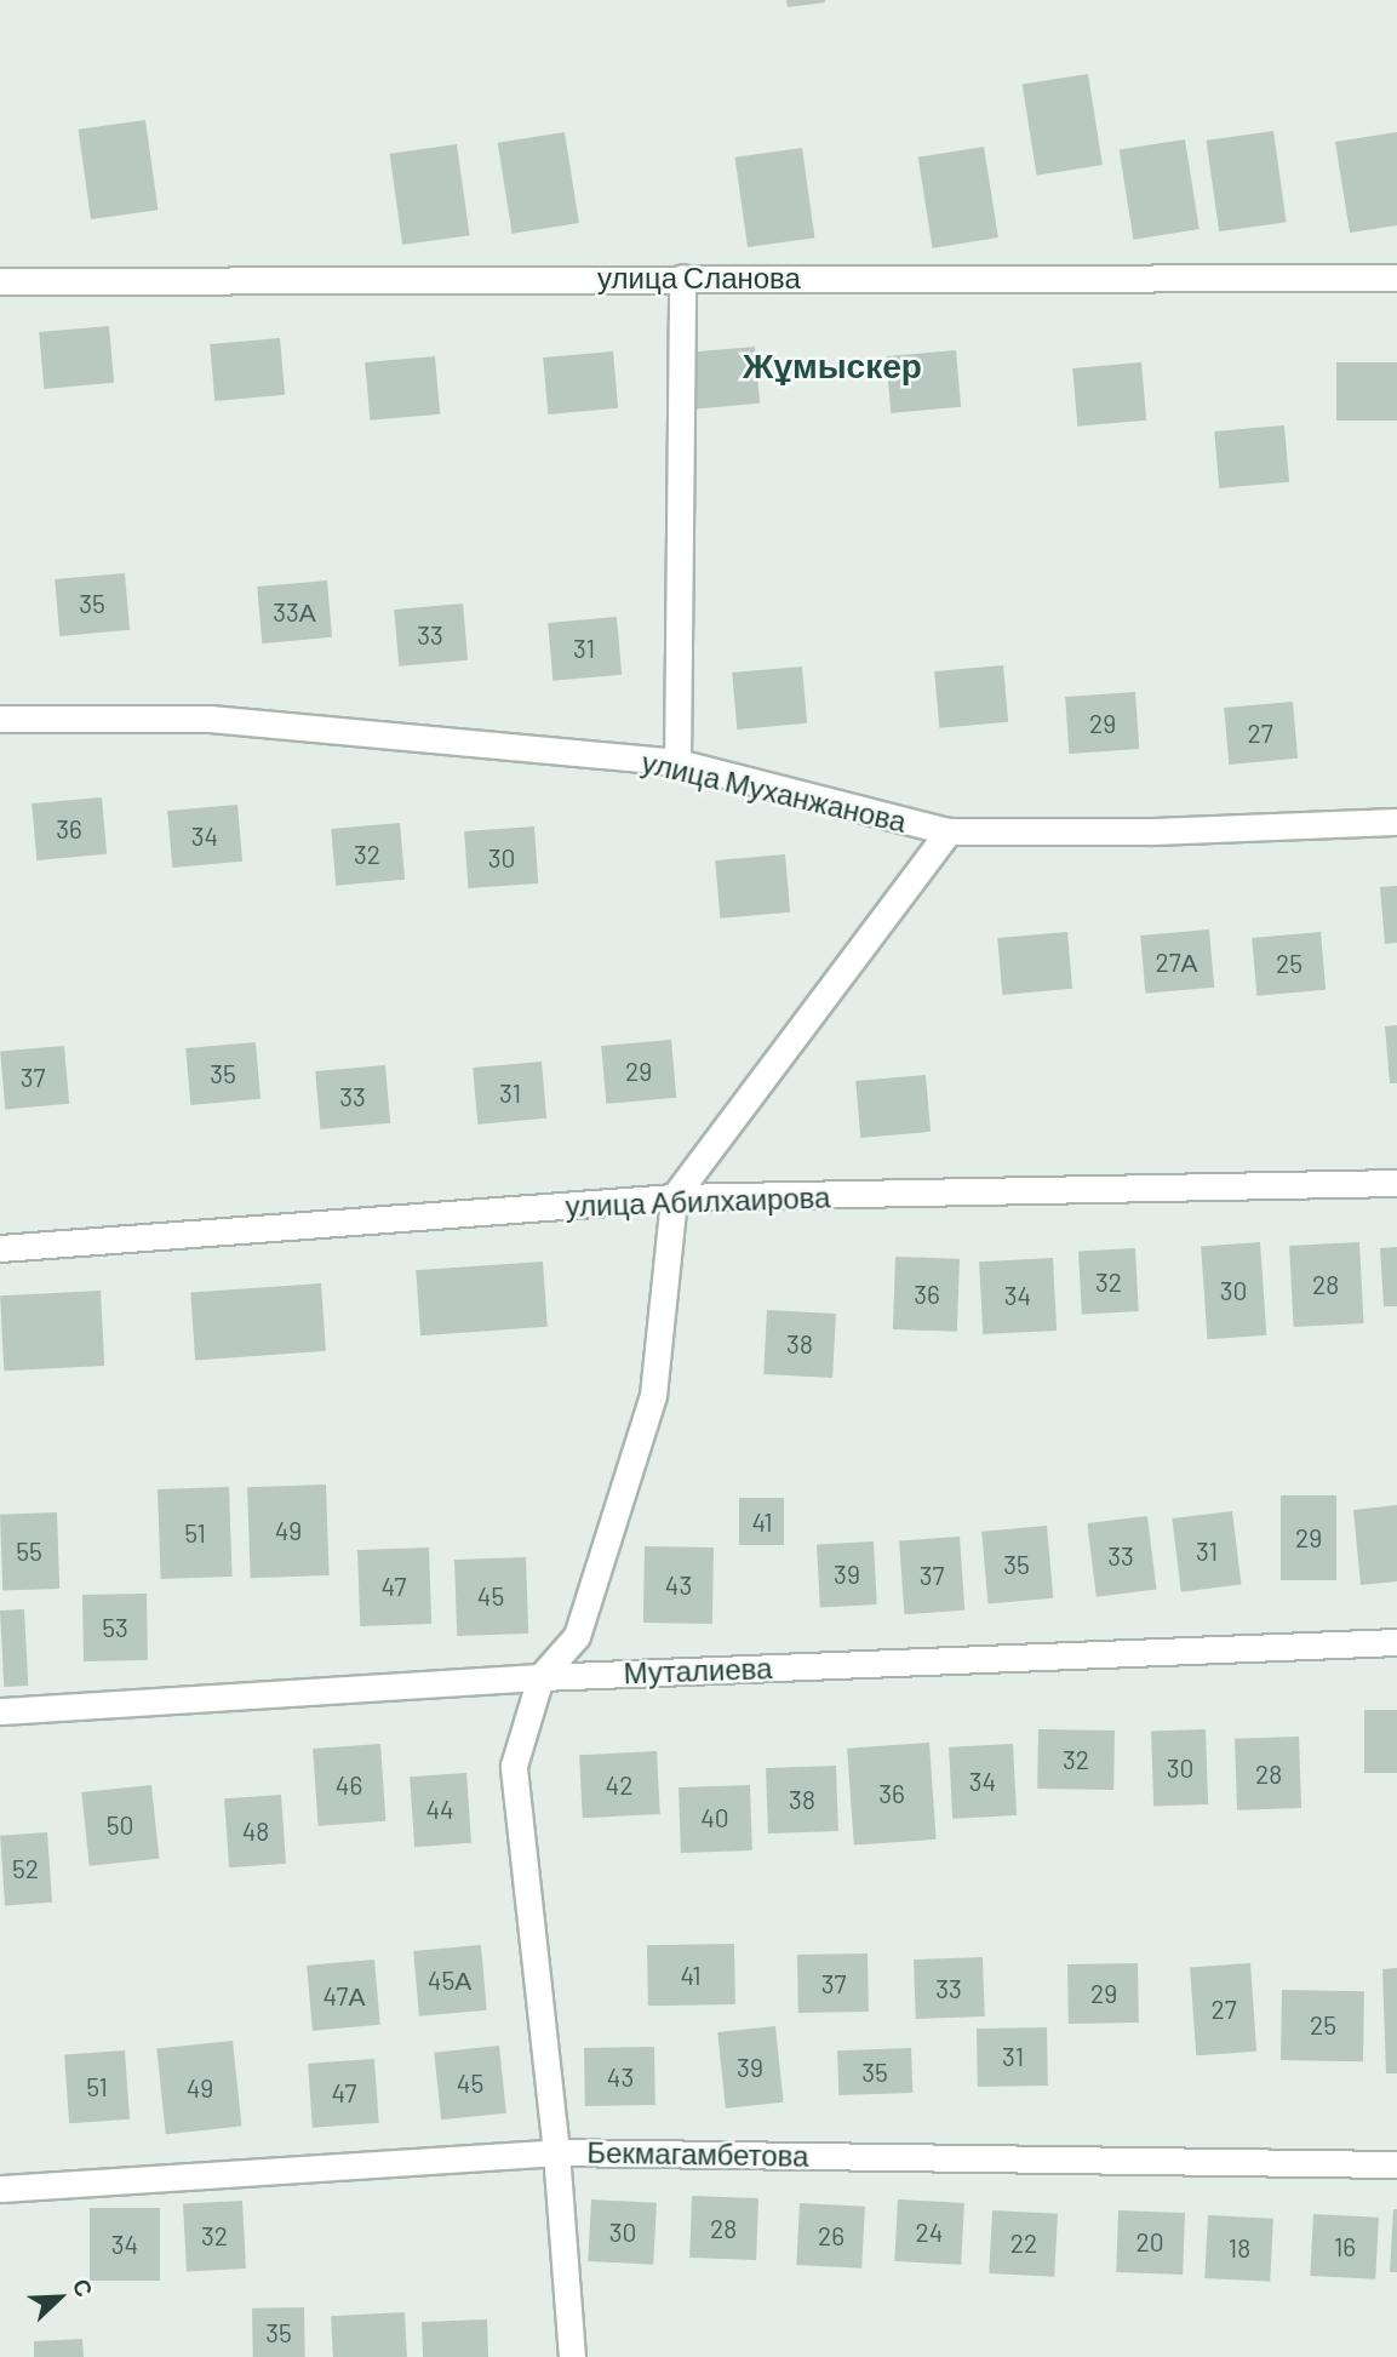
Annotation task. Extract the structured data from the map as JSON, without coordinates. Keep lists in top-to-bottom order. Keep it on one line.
{"streets":{"street":["улица Сланова","улица Муханжанова","улица Абилхаирова","Муталиева","Бекмагамбетова"]},"districts":["Жұмыскер"],"house_numbers":["35","33А","33","31","29","27","36","34","32","30","27А","25","29","35","37","31","33","32","28","30","36","34","38","41","49","51","29","55","31","33","35","39","37","43","47","45","53","32","30","28","34","46","42","36","38","44","40","50","48","52","41","45А","37","33","29","47А","27","25","31","39","35","43","45","51","49","47","28","30","24","32","26","20","22","34","16","18","35"],"north":"top right"}
